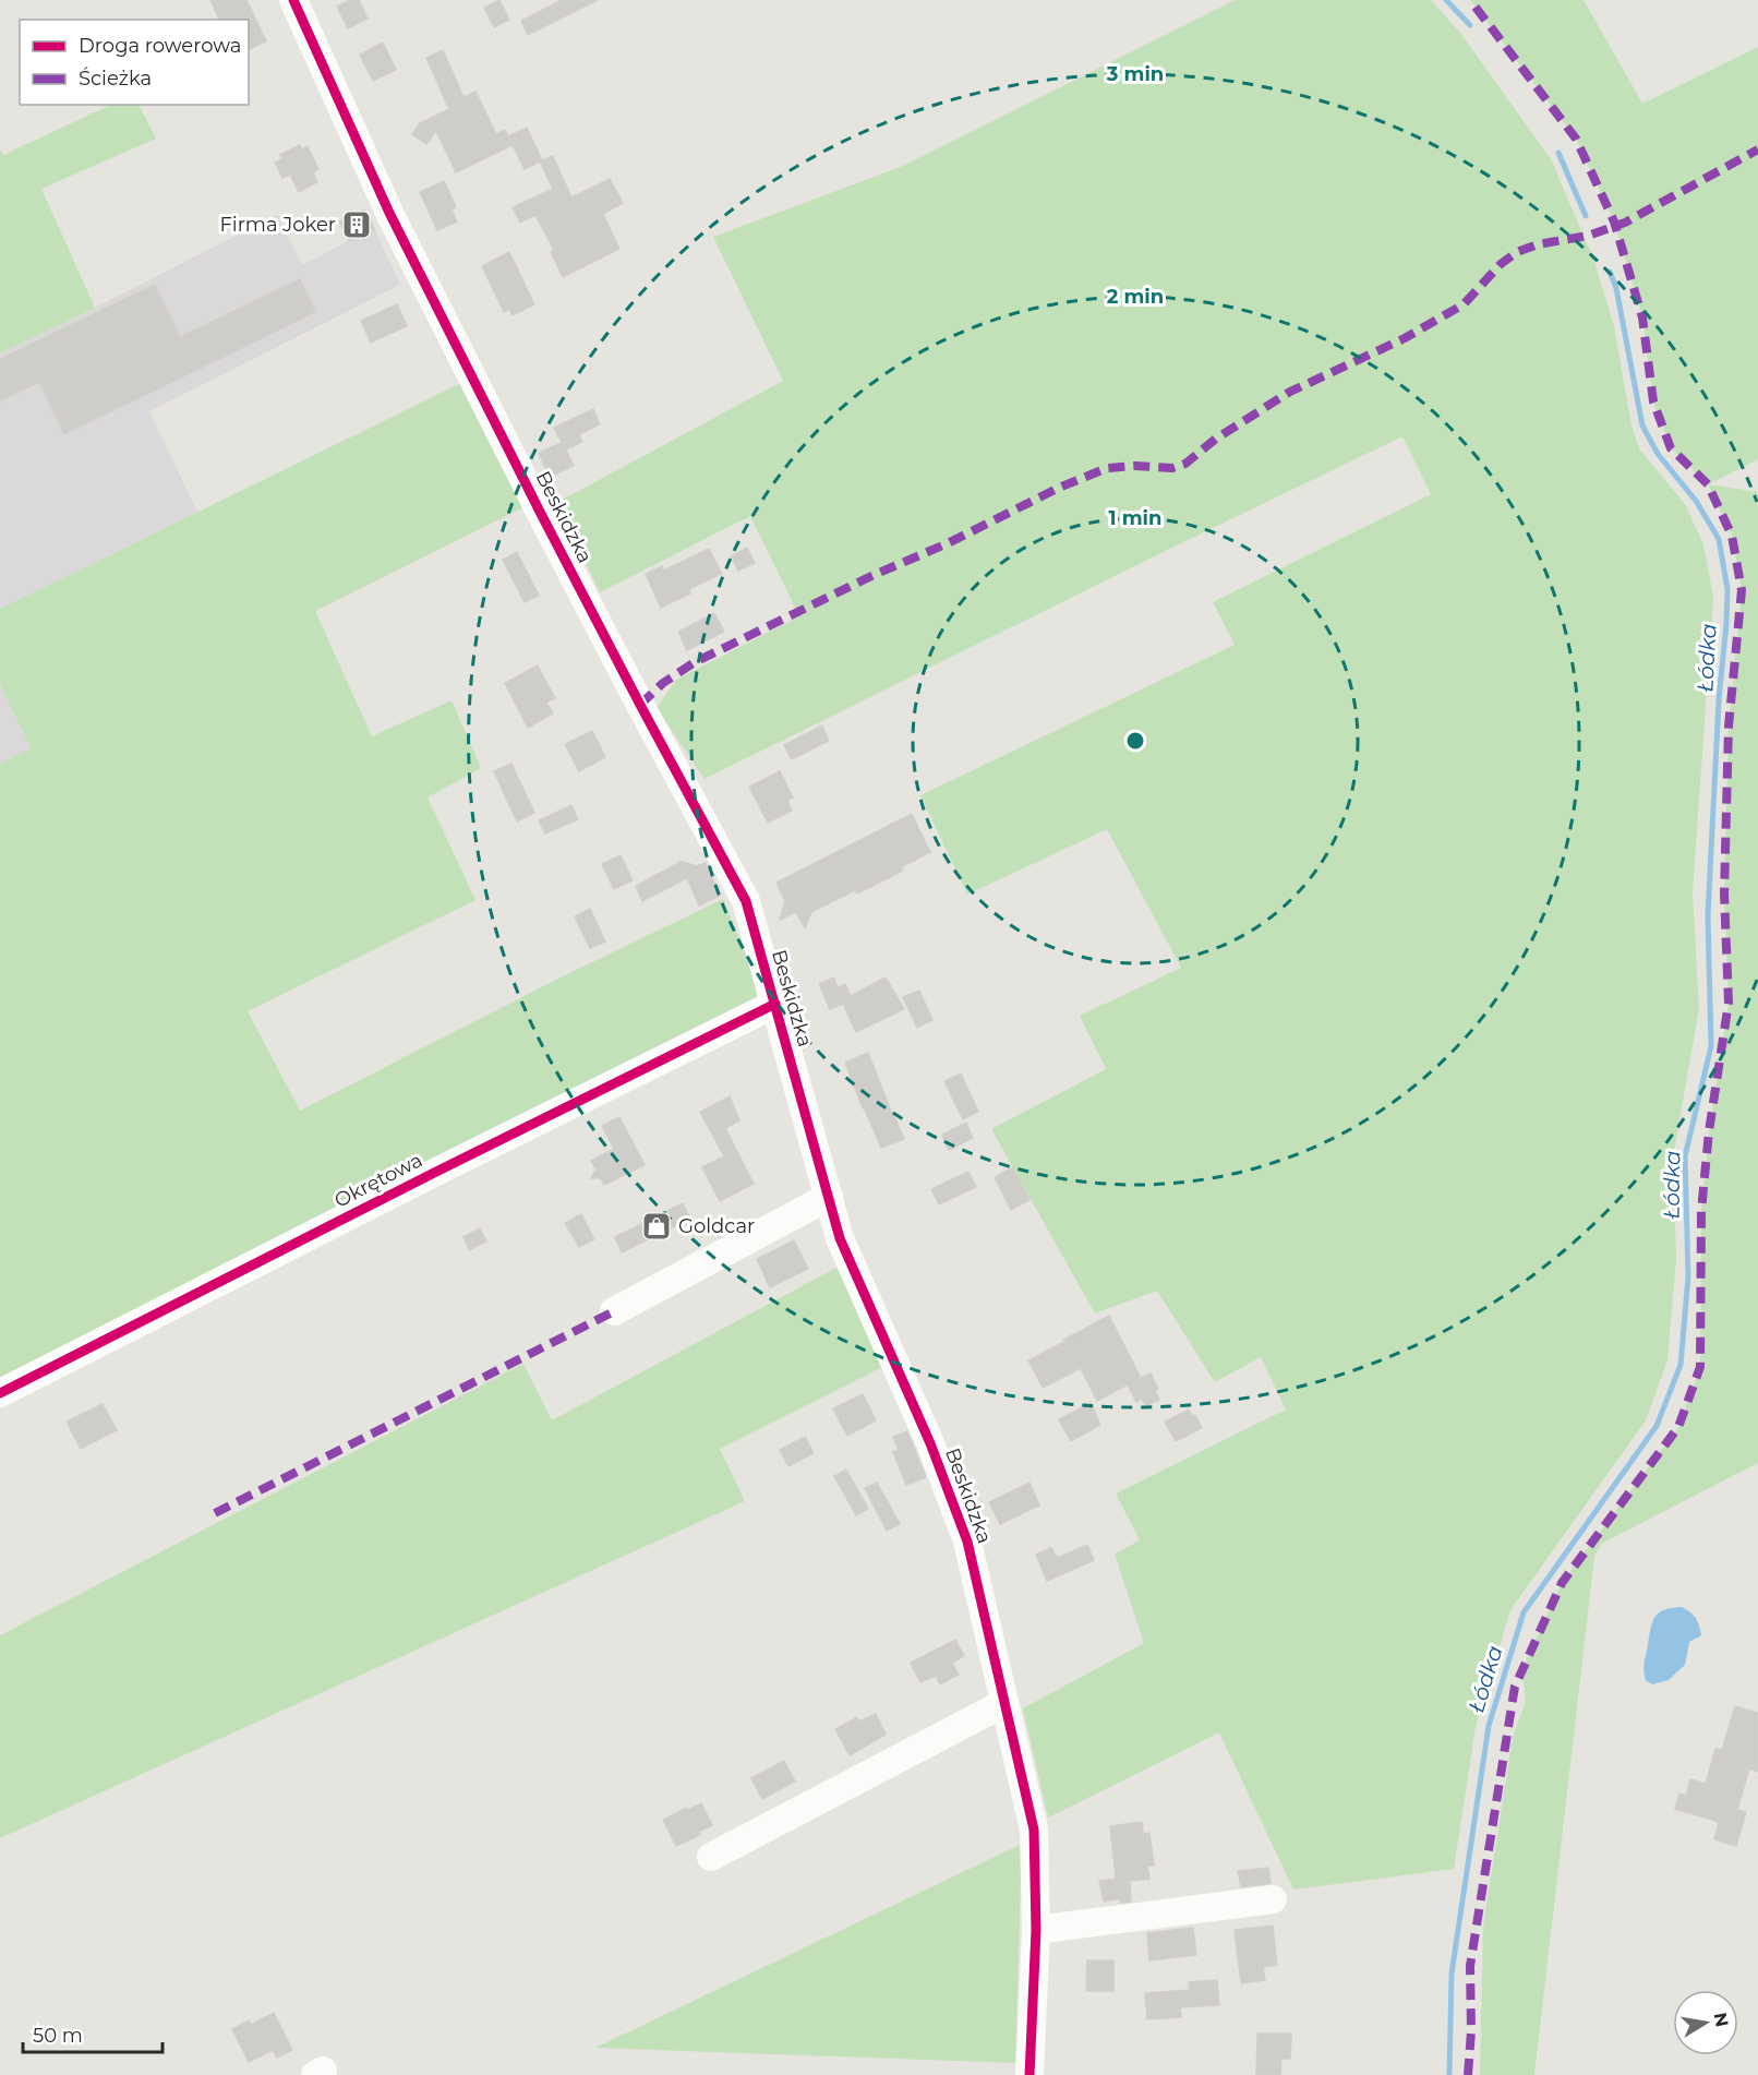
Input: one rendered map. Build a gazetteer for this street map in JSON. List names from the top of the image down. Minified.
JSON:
{"streets":{"street":["Beskidzka","Okrętowa"]},"crossings":[["Beskidzka","Okrętowa"]],"water":["Łódka"],"places":{"building":["Firma Joker"],"shop":["Goldcar"]},"legend":["Droga rowerowa","Ścieżka"],"scale_bar":"50 m","north":"right","rings":["3 min","2 min","1 min"]}
